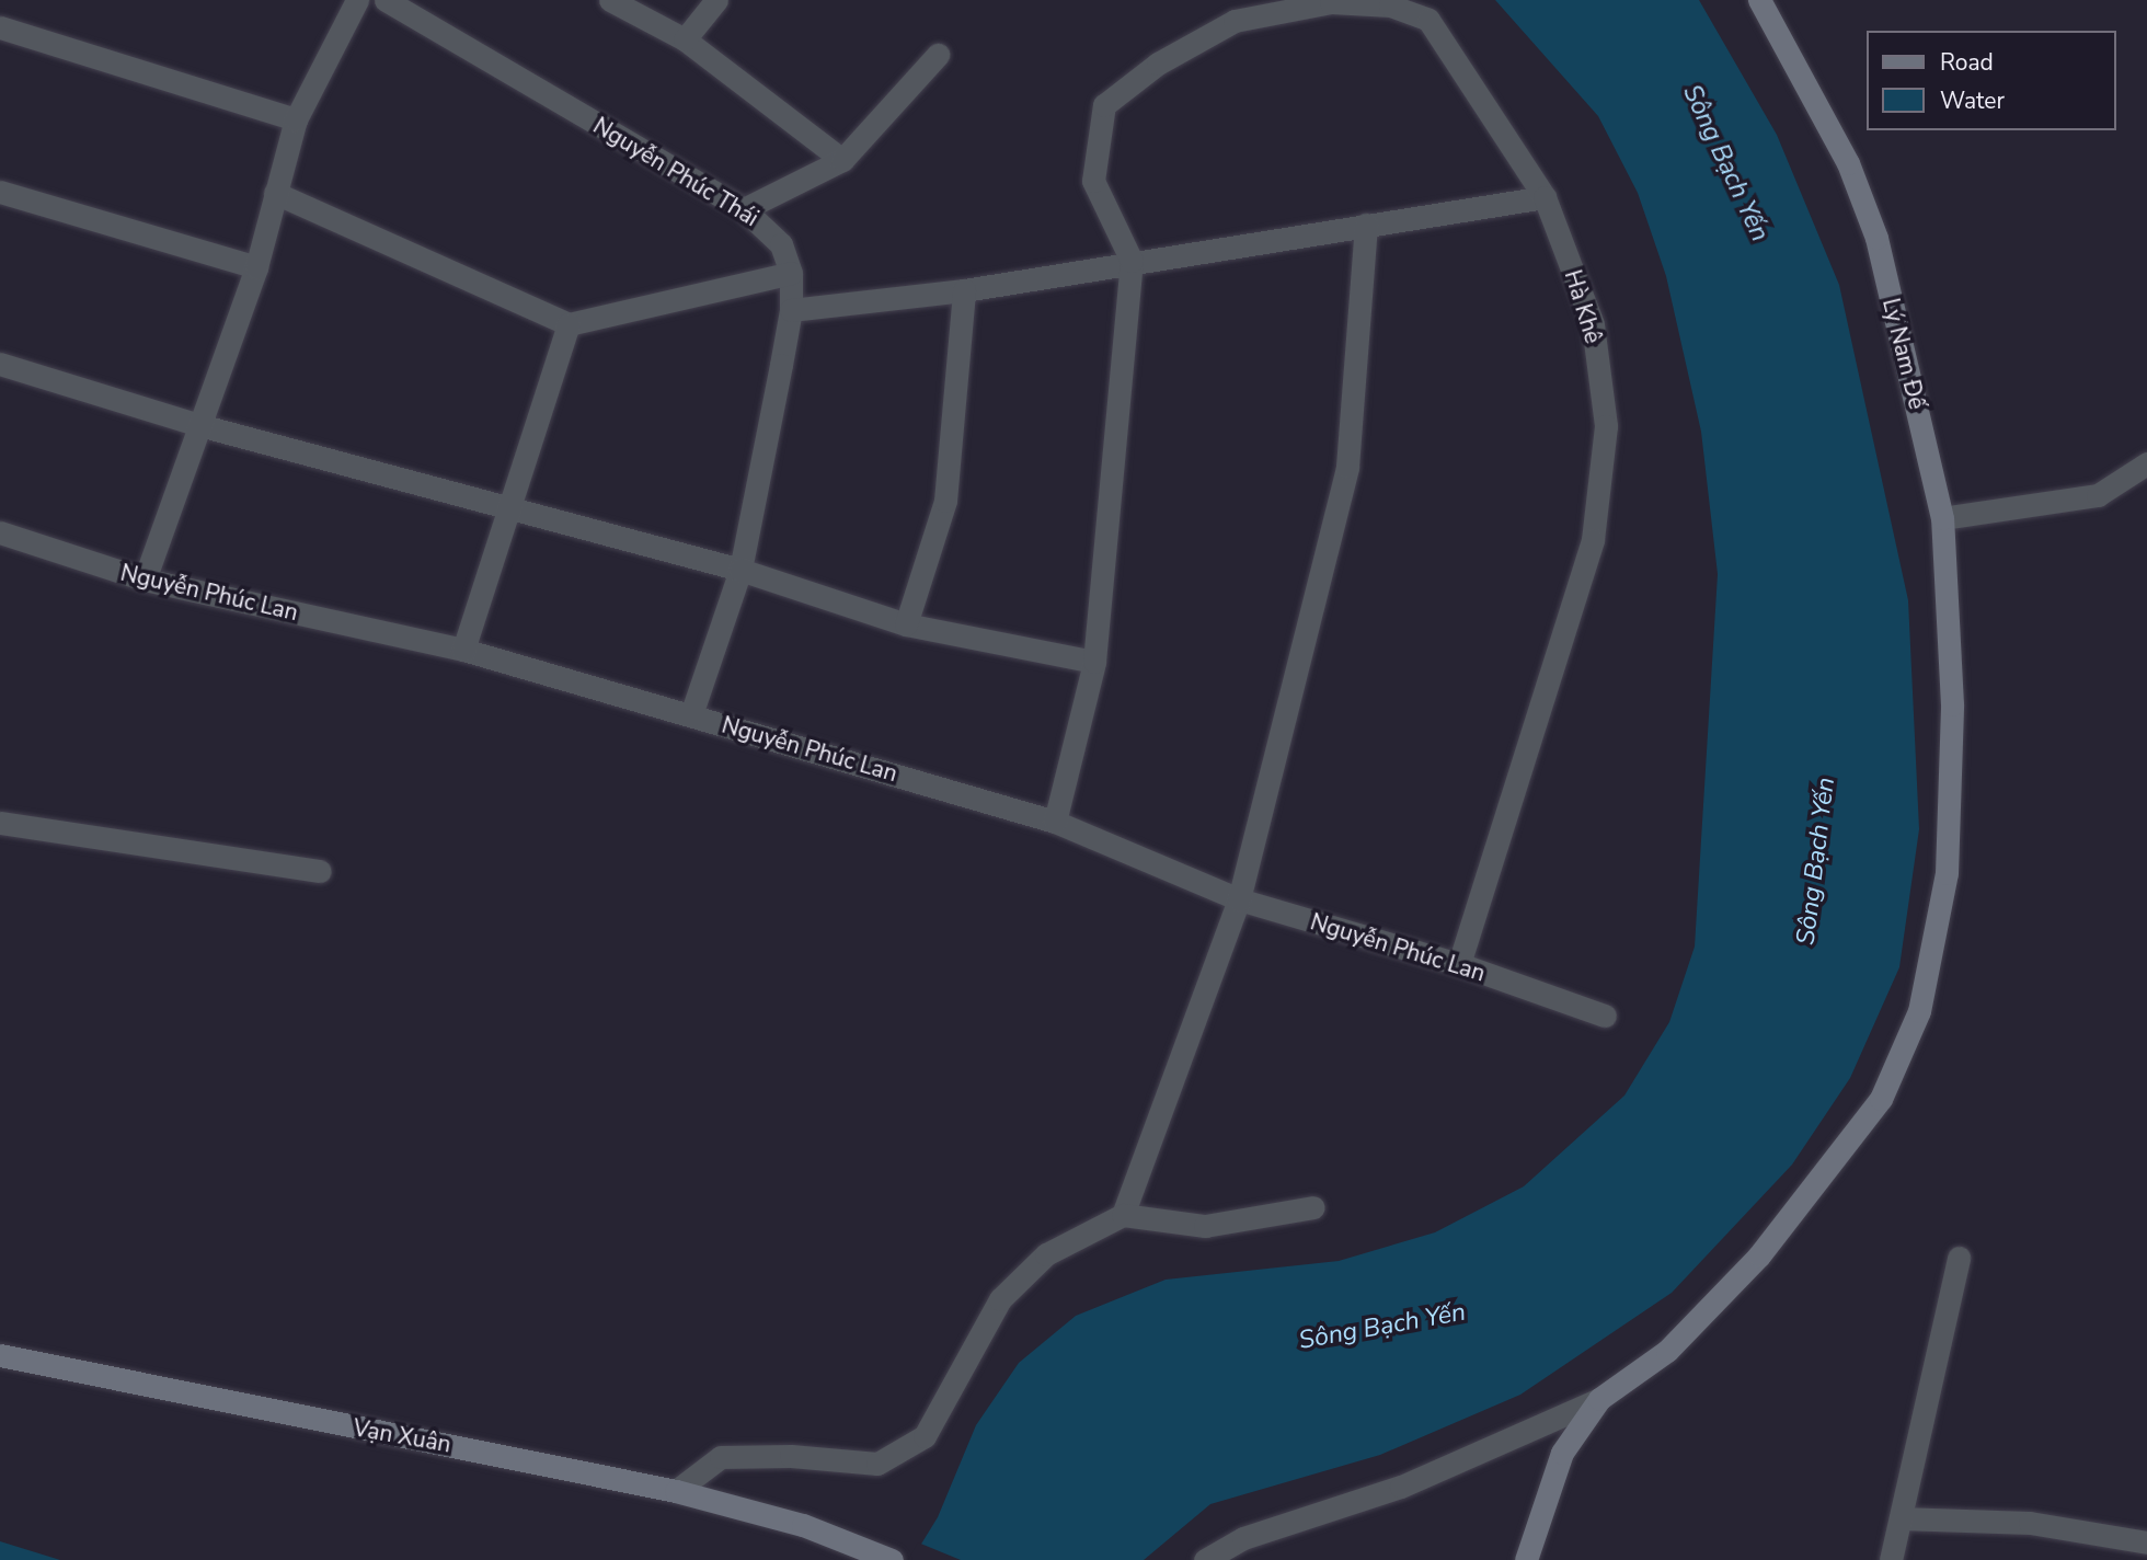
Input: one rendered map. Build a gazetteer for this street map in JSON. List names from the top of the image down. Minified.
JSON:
{"streets":{"street":["Nguyễn Phúc Thái","Hà Khê","Lý Nam Đế","Nguyễn Phúc Lan","Vạn Xuân"]},"crossings":[["Nguyễn Phúc Thái","Nguyễn Phúc Lan"],["Hà Khê","Nguyễn Phúc Lan"]],"water":["Sông Bạch Yến"],"legend":["Road","Water"]}
